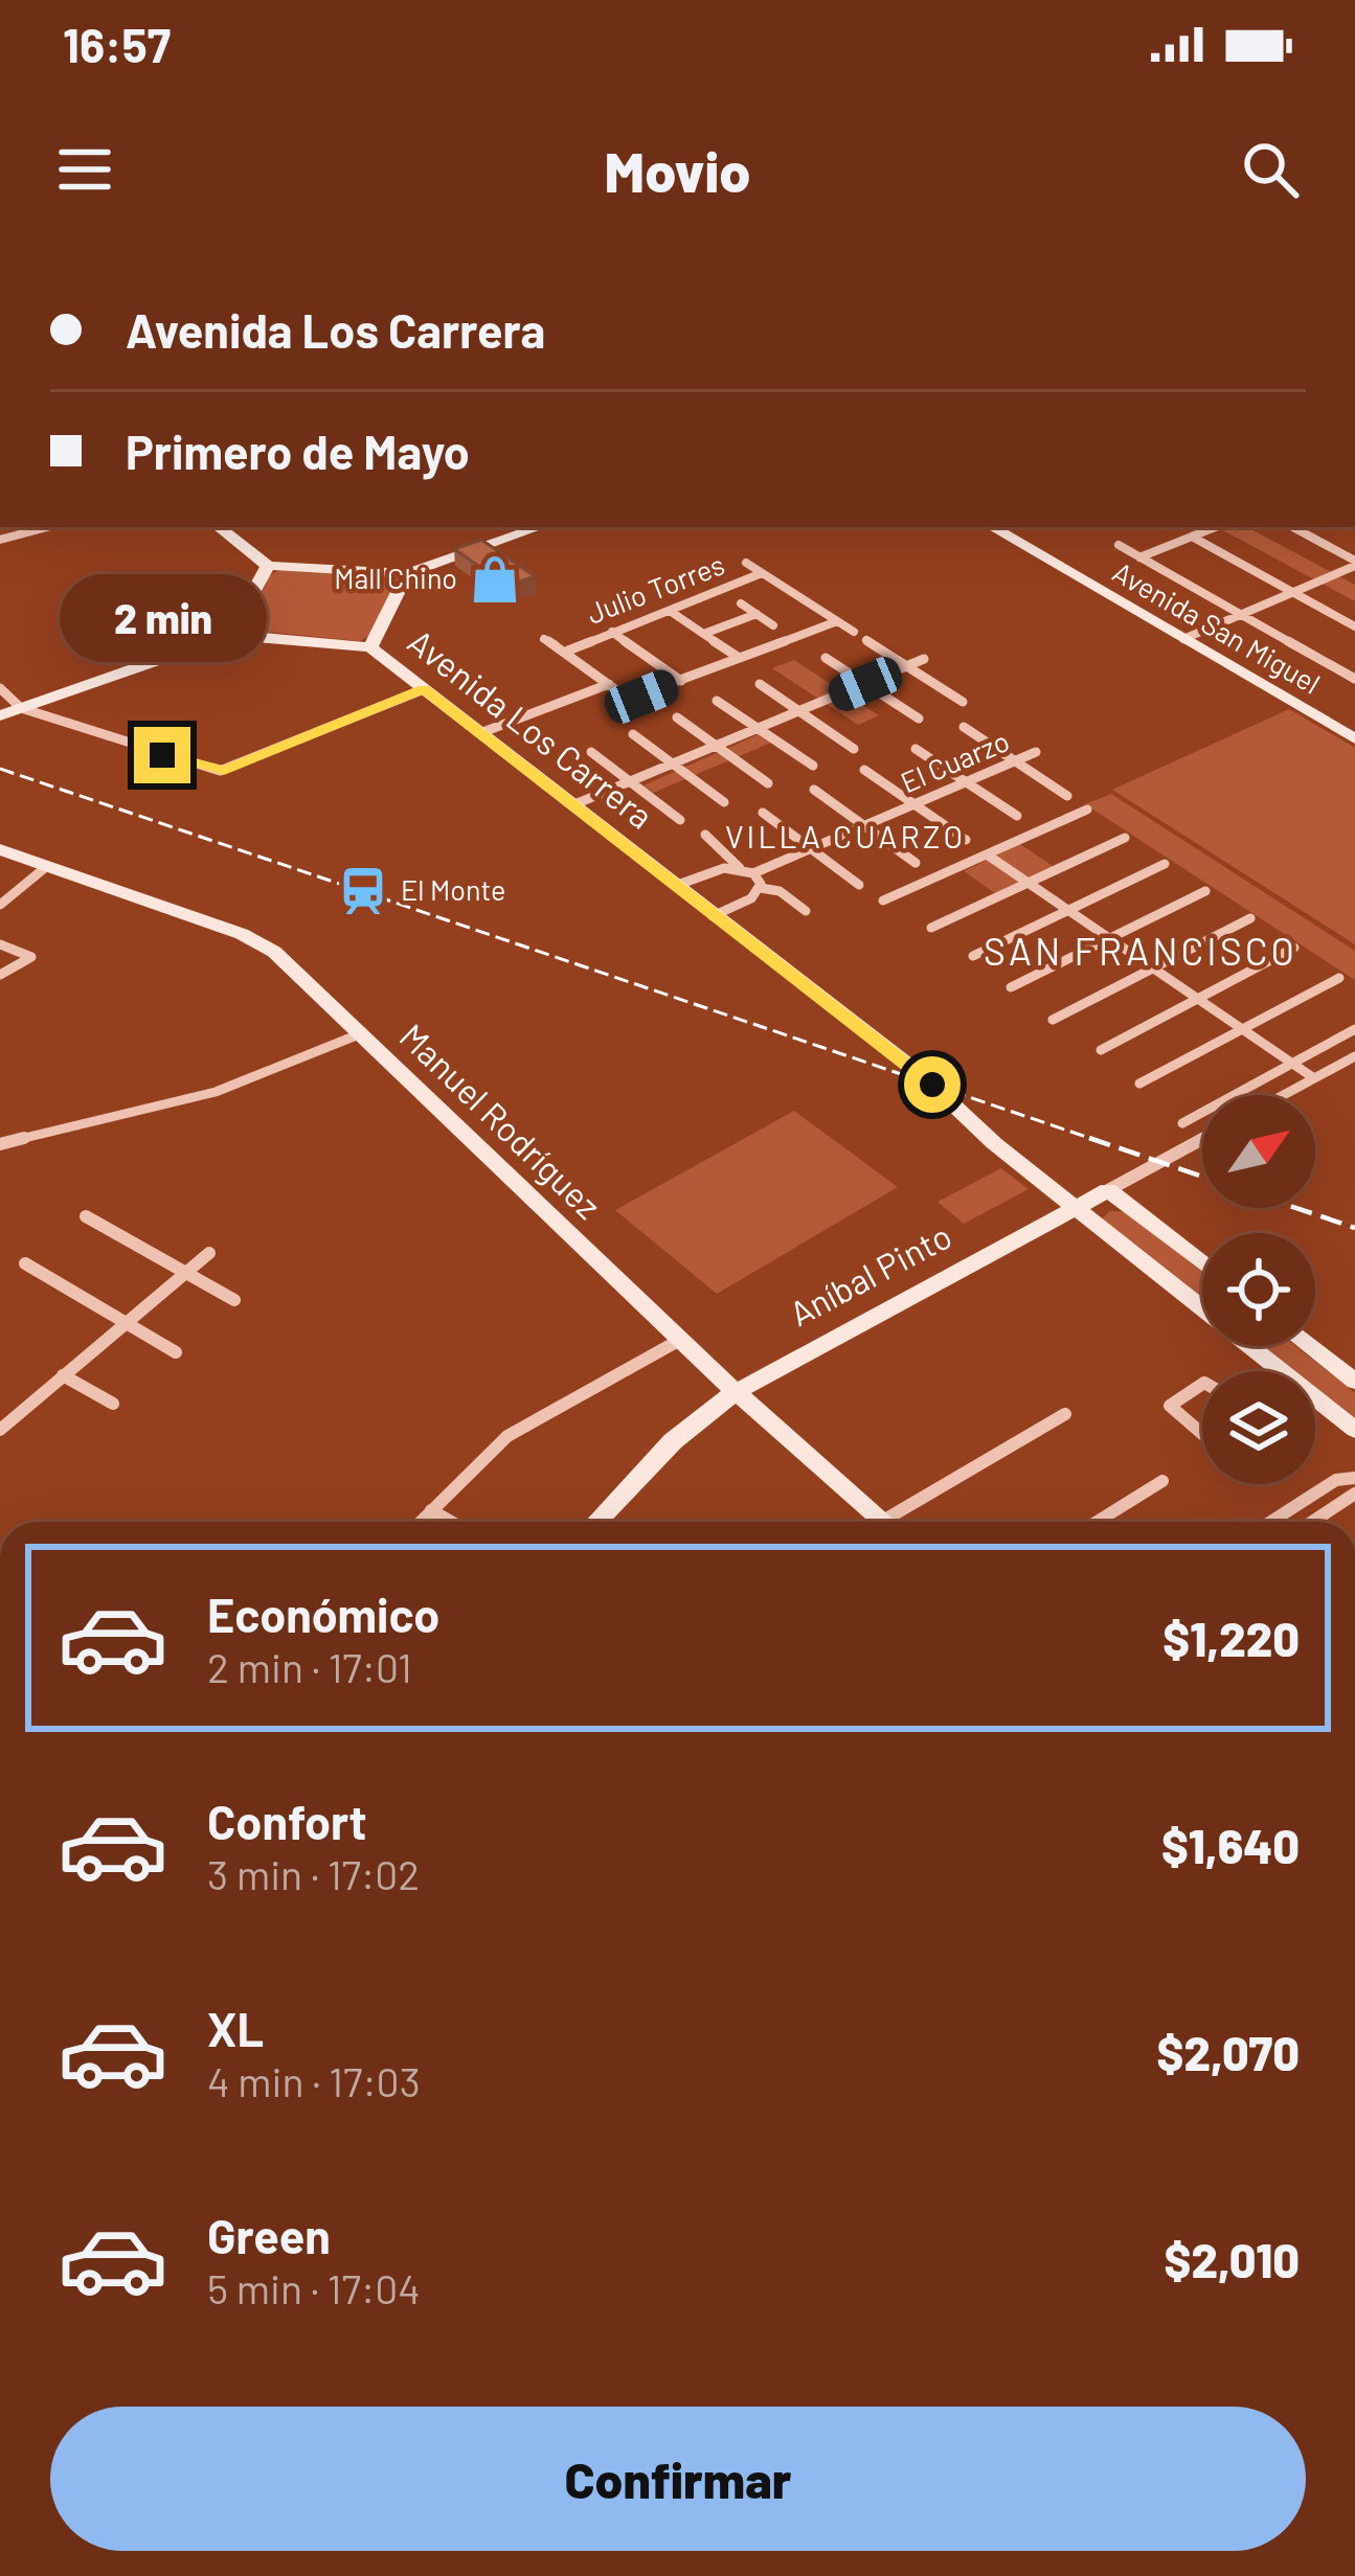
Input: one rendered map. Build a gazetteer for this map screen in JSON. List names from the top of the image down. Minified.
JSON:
{"streets":{"street":["Julio Torres","Avenida San Miguel","Avenida Los Carrera","El Cuarzo","Manuel Rodríguez","Aníbal Pinto"]},"crossings":[["Avenida Los Carrera","Aníbal Pinto"],["Manuel Rodríguez","Aníbal Pinto"]],"districts":["VILLA CUARZO","SAN FRANCISCO"],"places":{"shop":["Mall Chino"],"station":["El Monte"]},"north":"top right","page":{"status":"16:57","header":"Movio","banner":["Avenida Los Carrera","Primero de Mayo"],"bubble":"2 min","list":[{"name":"Económico","note":"2 min · 17:01","value":"$1,220"},{"name":"Confort","note":"3 min · 17:02","value":"$1,640"},{"name":"XL","note":"4 min · 17:03","value":"$2,070"},{"name":"Green","note":"5 min · 17:04","value":"$2,010"}],"buttons":"Confirmar"}}
